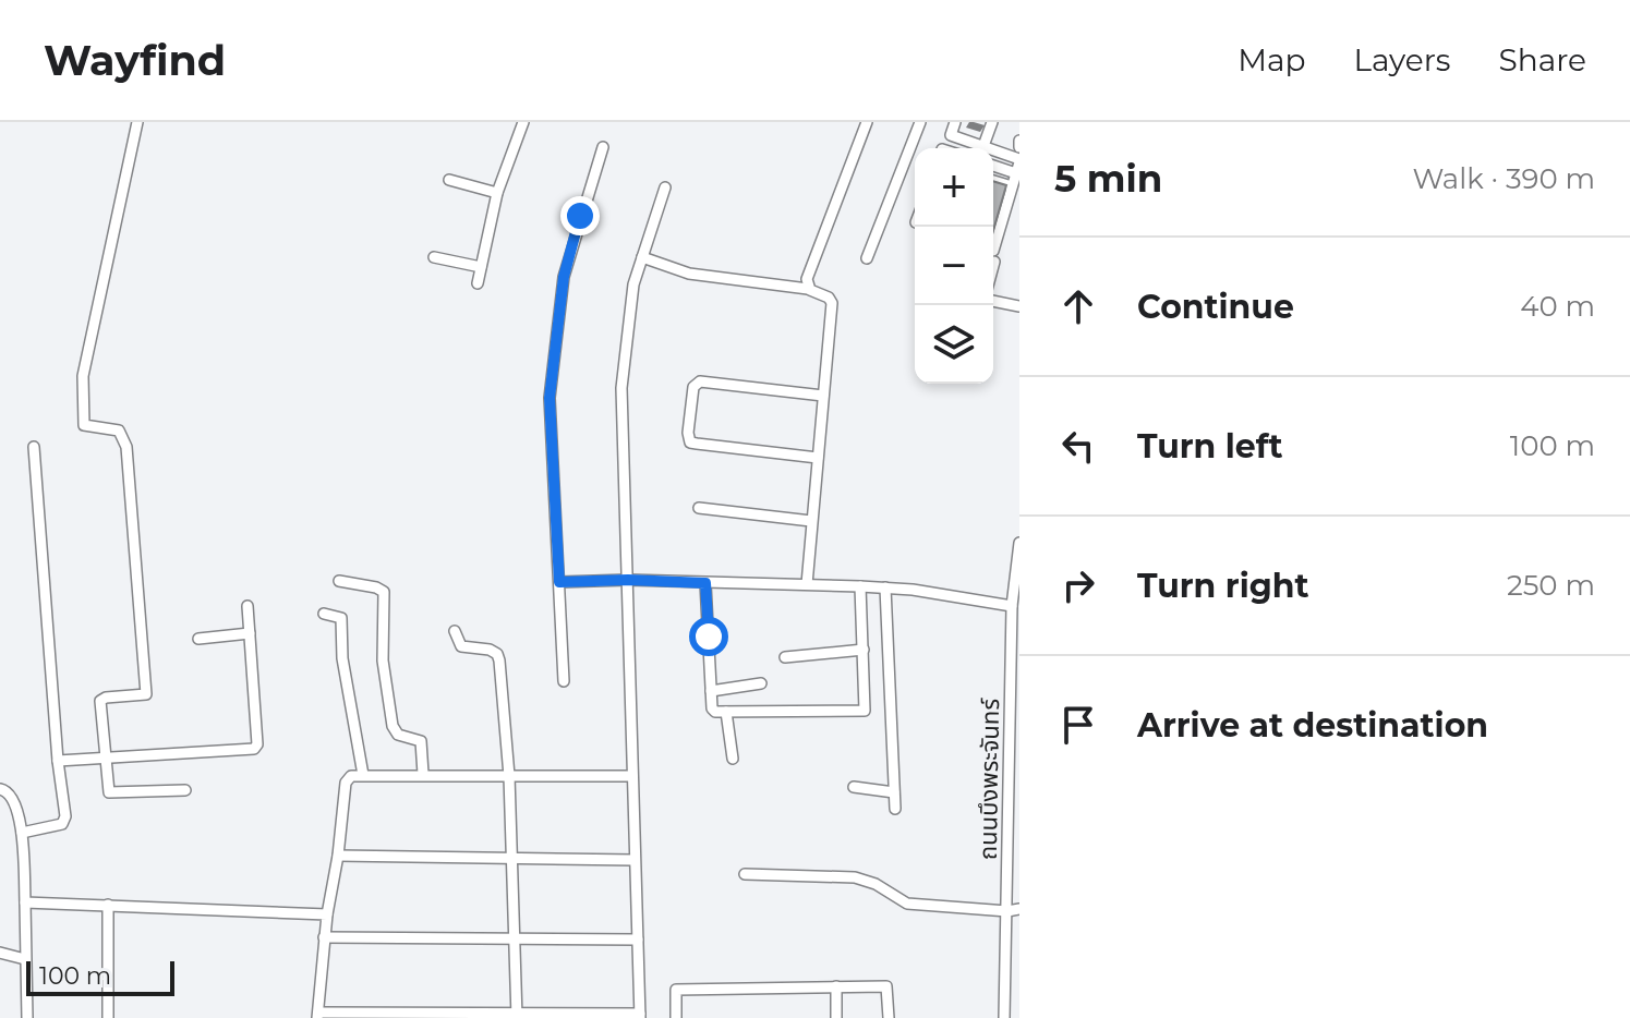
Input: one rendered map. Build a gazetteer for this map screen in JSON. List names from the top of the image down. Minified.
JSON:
{"streets":{"street":["ถนนบึงพระจันทร์"]},"scale_bar":"100 m","page":{"header":"Wayfind","nav":["Map","Layers","Share"],"heading":["5 min","Walk · 390 m"],"map_buttons":["+","−"],"list":[["Continue","40 m"],["Turn left","100 m"],["Turn right","250 m"],"Arrive at destination"],"scale":"100 m"}}
